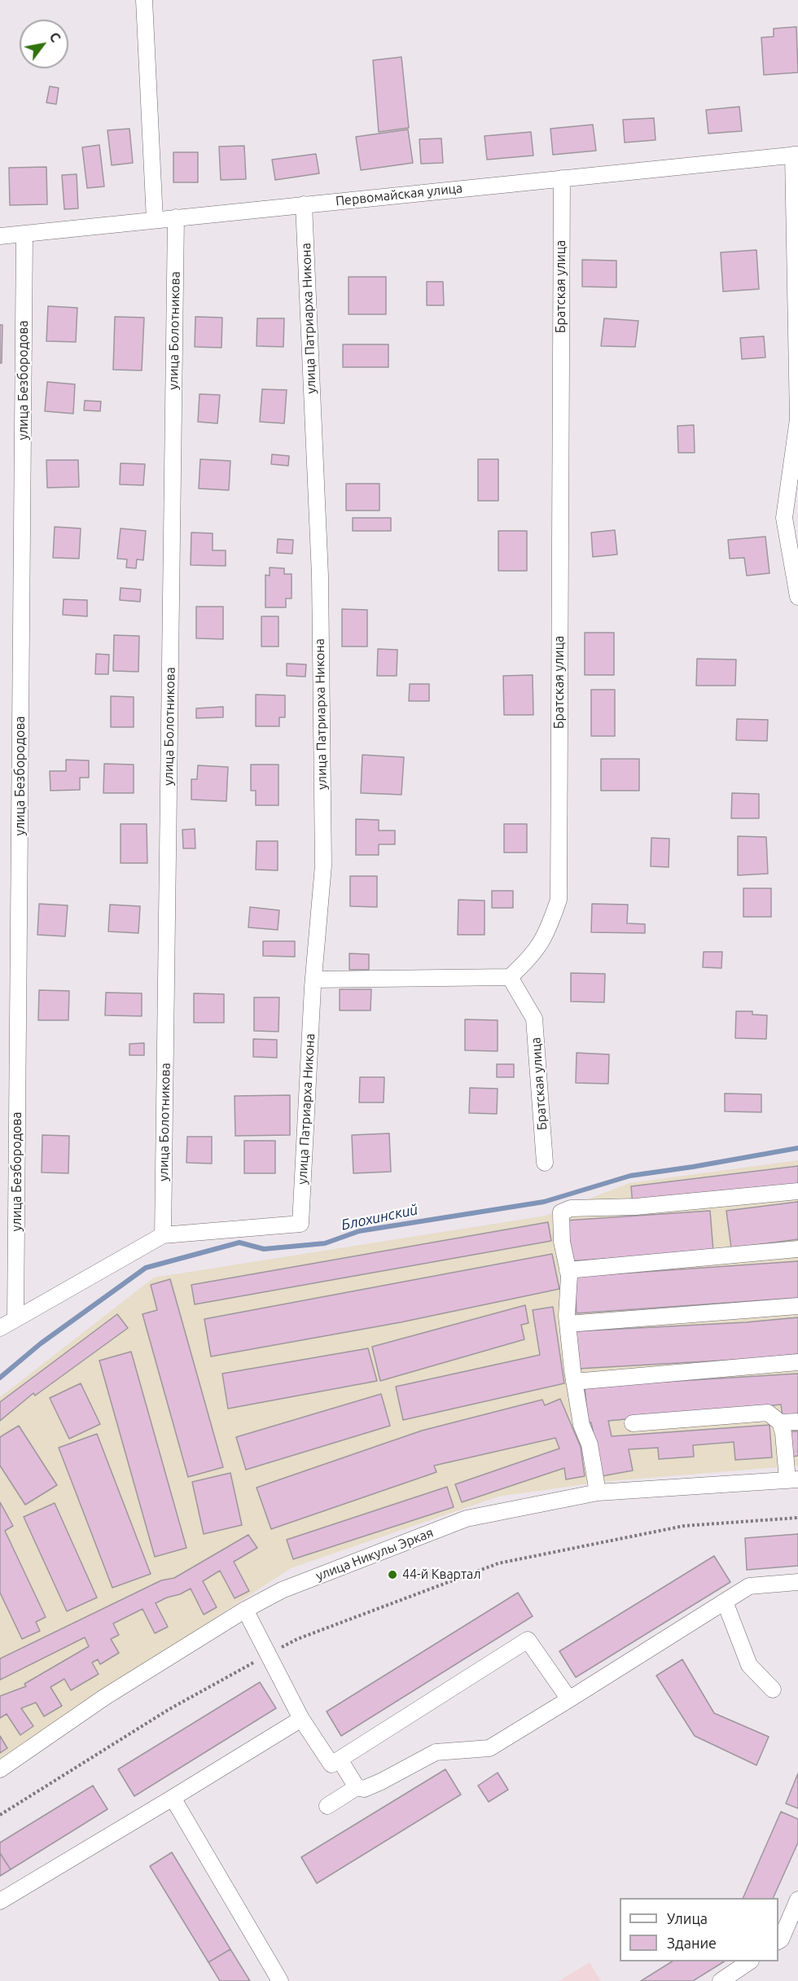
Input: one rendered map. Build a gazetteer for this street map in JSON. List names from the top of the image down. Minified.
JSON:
{"streets":{"street":["Первомайская улица","Братская улица","улица Патриарха Никона","улица Болотникова","улица Безбородова","улица Никулы Эркая"]},"crossings":[["Первомайская улица","Братская улица"],["Первомайская улица","улица Патриарха Никона"],["Первомайская улица","улица Болотникова"],["Первомайская улица","улица Безбородова"],["улица Патриарха Никона","улица Болотникова"]],"water":["Блохинский"],"places":["44-й Квартал"],"legend":["Улица","Здание"],"north":"top right"}
